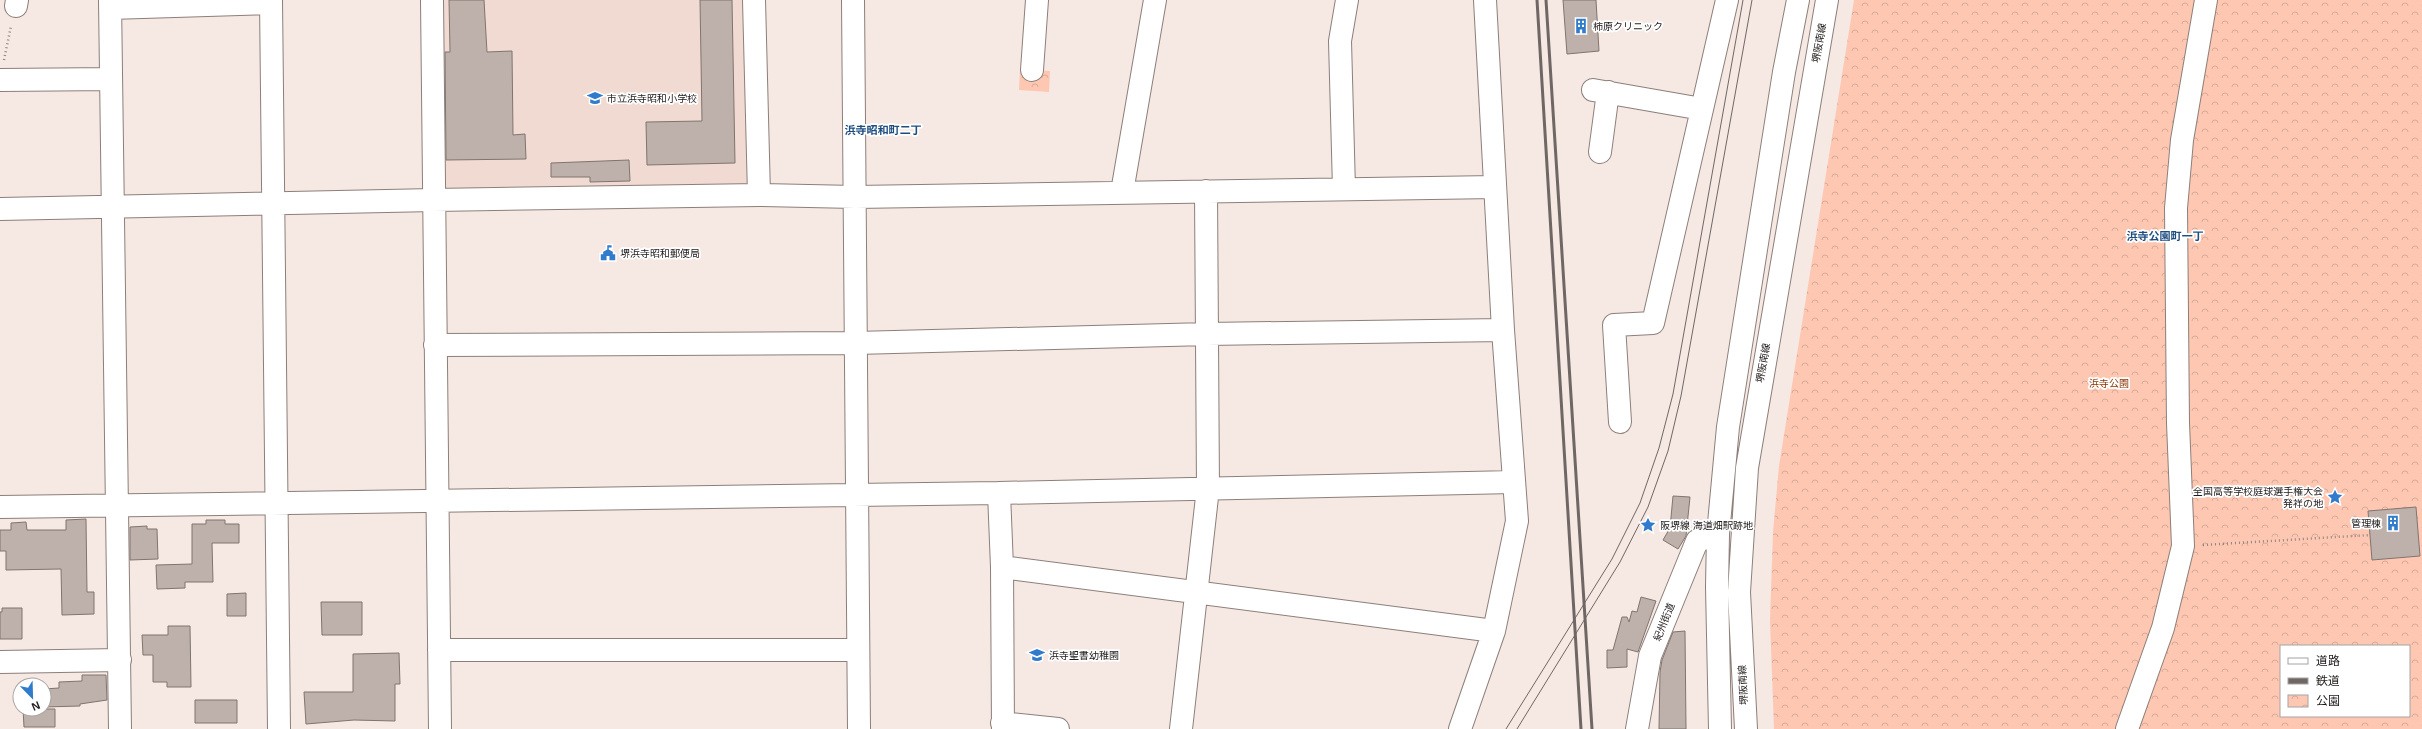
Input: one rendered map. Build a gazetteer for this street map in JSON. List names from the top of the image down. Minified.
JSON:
{"streets":{"street":["堺阪南線","紀州街道"]},"districts":["浜寺昭和町二丁","浜寺公園町一丁"],"parks":["浜寺公園"],"places":{"building":["柿原クリニック","管理棟"],"school or university":["市立浜寺昭和小学校","浜寺聖書幼稚園"],"public building":["堺浜寺昭和郵便局"],"place":["全国高等学校庭球選手権大会 発祥の地","阪堺線 海道畑駅跡地"]},"legend":["道路","鉄道","公園"],"north":"bottom right"}
